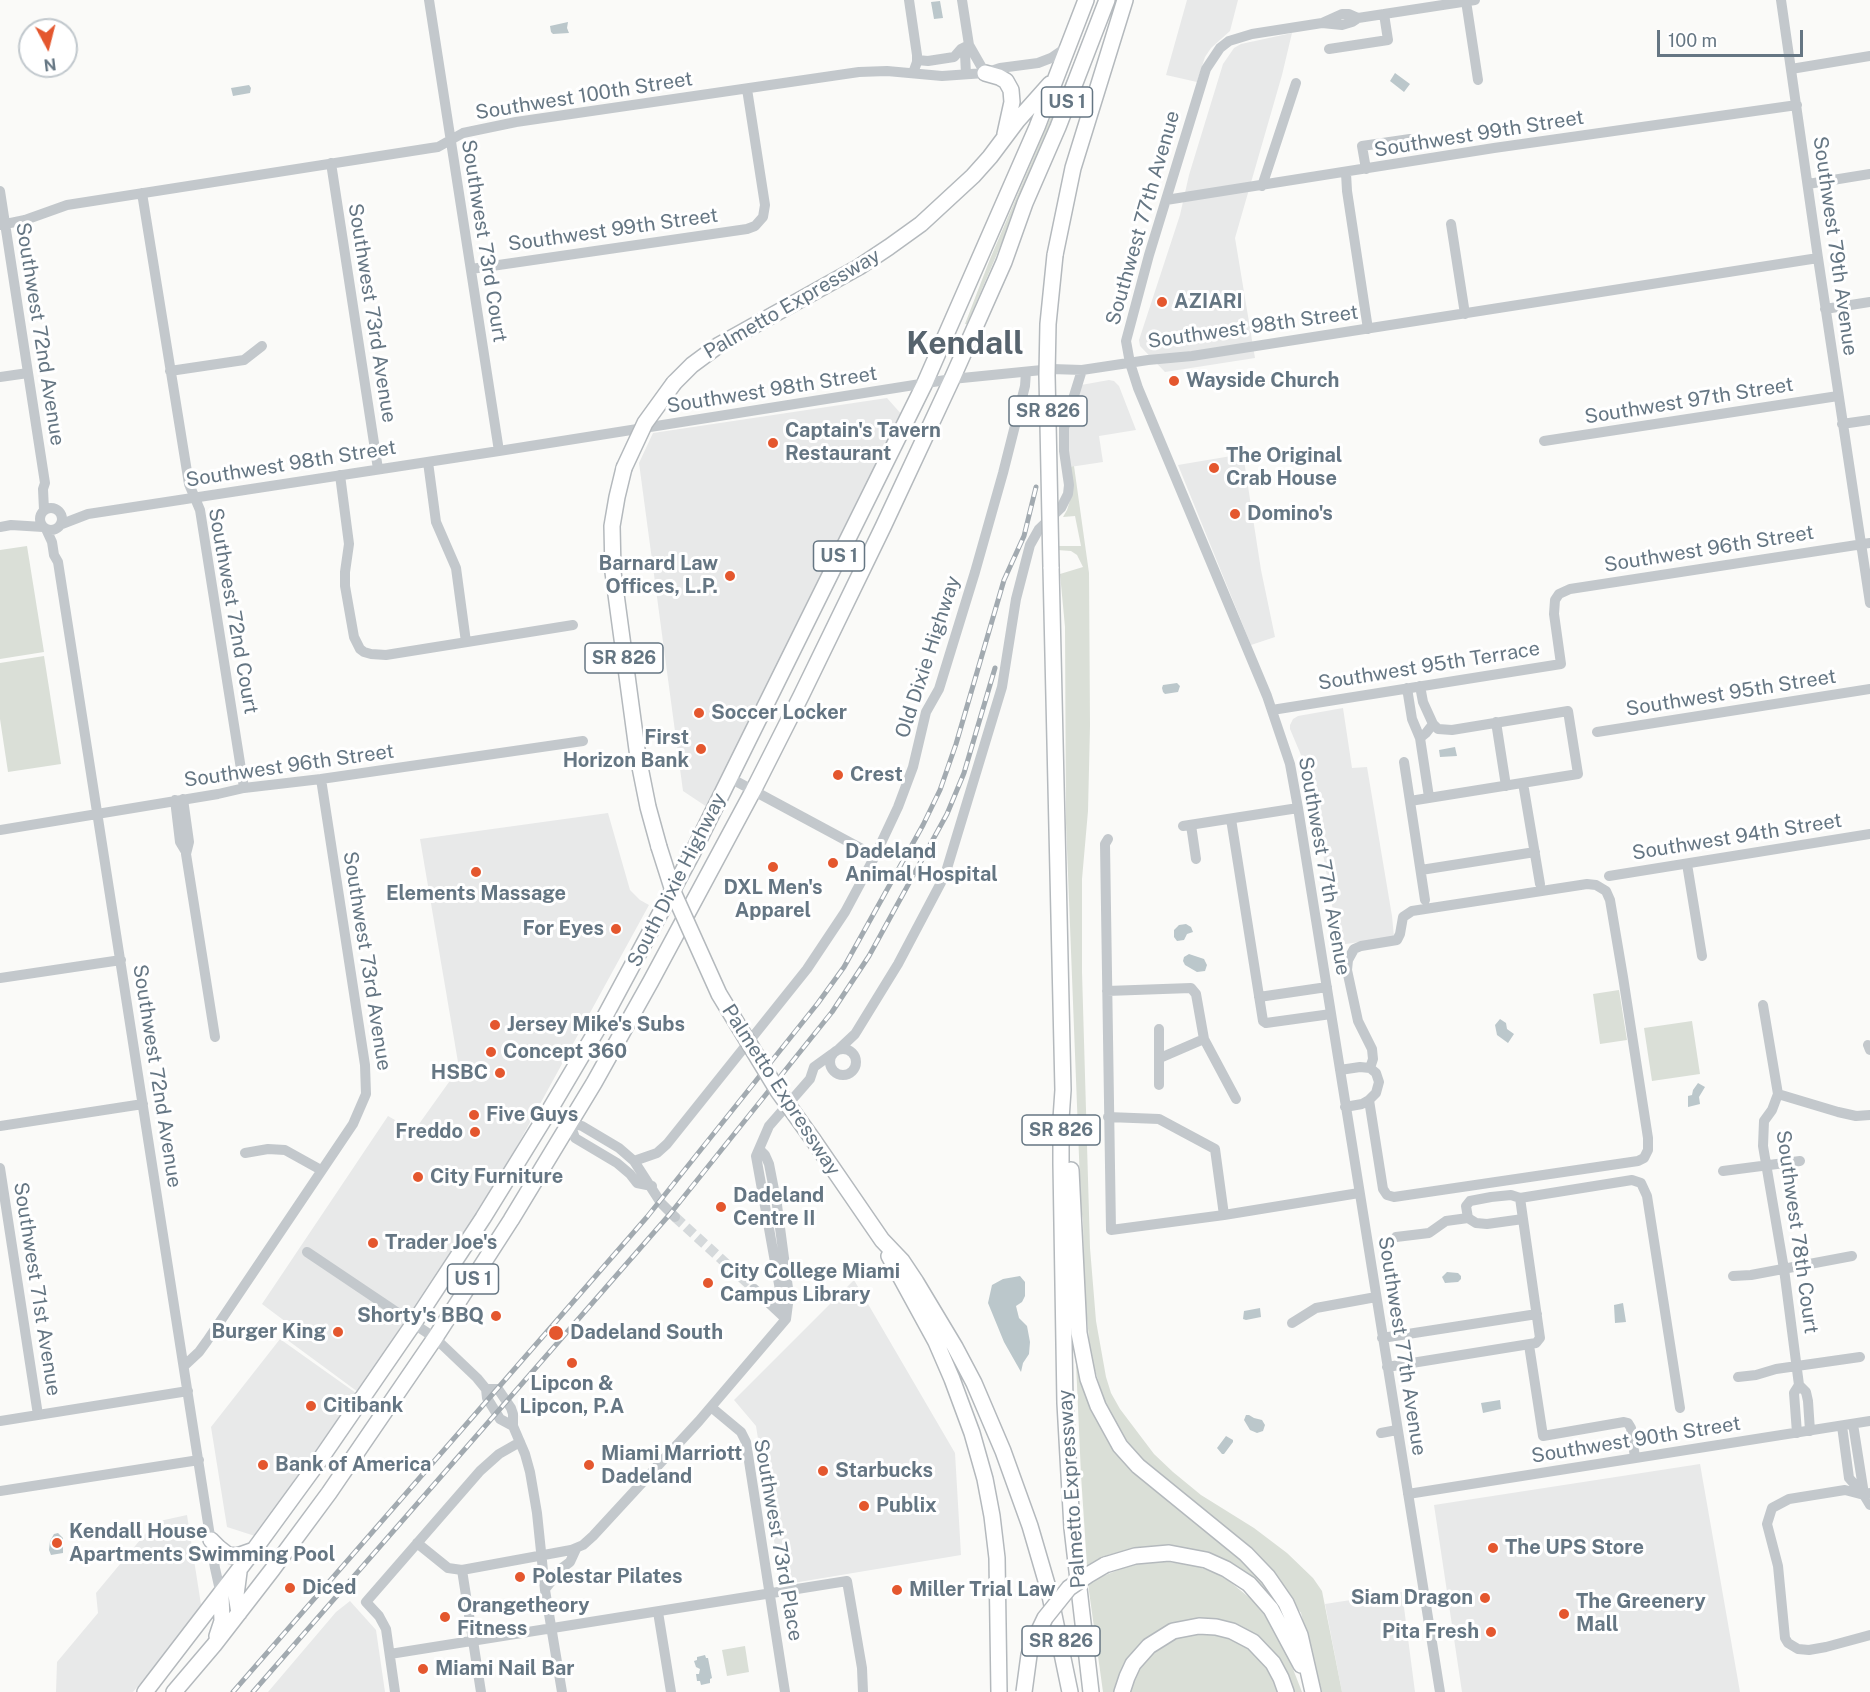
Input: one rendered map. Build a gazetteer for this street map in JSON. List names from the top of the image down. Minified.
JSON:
{"streets":{"highway":["US 1","Palmetto Expressway","SR 826","South Dixie Highway"],"street":["Southwest 100th Street","Southwest 99th Street","Southwest 77th Avenue","Southwest 73rd Court","Southwest 79th Avenue","Southwest 73rd Avenue","Southwest 98th Street","Southwest 72nd Avenue","Southwest 97th Street","Southwest 96th Street","Southwest 72nd Court","Old Dixie Highway","Southwest 95th Terrace","Southwest 95th Street","Southwest 94th Street","Southwest 78th Court","Southwest 71st Avenue","Southwest 90th Street","Southwest 73rd Place"]},"crossings":[["Southwest 100th Street","Southwest 99th Street"],["Southwest 100th Street","Southwest 73rd Court"],["Southwest 100th Street","Southwest 73rd Avenue"],["Southwest 100th Street","Southwest 72nd Avenue"],["Southwest 100th Street","Southwest 72nd Court"],["Southwest 100th Street","South Dixie Highway"],["US 1","South Dixie Highway"],["Southwest 99th Street","Southwest 77th Avenue"],["Southwest 99th Street","Southwest 73rd Court"],["Southwest 99th Street","Southwest 79th Avenue"],["Southwest 77th Avenue","Southwest 98th Street"],["Southwest 77th Avenue","Southwest 95th Terrace"],["Southwest 77th Avenue","Southwest 90th Street"],["Southwest 73rd Court","Southwest 98th Street"],["Southwest 79th Avenue","Southwest 98th Street"],["Southwest 79th Avenue","Southwest 97th Street"],["Southwest 79th Avenue","Southwest 96th Street"],["Palmetto Expressway","South Dixie Highway"],["Southwest 73rd Avenue","Southwest 98th Street"],["Southwest 73rd Avenue","Southwest 72nd Avenue"],["Southwest 73rd Avenue","Southwest 96th Street"],["Southwest 98th Street","Southwest 72nd Avenue"],["Southwest 98th Street","Southwest 72nd Court"],["Southwest 98th Street","Old Dixie Highway"],["Southwest 98th Street","South Dixie Highway"],["Southwest 72nd Avenue","Southwest 96th Street"],["Southwest 72nd Avenue","South Dixie Highway"],["Southwest 96th Street","Southwest 72nd Court"],["Southwest 96th Street","Southwest 95th Terrace"],["Southwest 78th Court","Southwest 90th Street"]],"districts":["Kendall"],"places":["AZIARI","Wayside Church","Captain's Tavern Restaurant","The Original Crab House","Domino's","Barnard Law Offices, L.P.","Soccer Locker","First Horizon Bank","Crest","Dadeland Animal Hospital","DXL Men's Apparel","Elements Massage","For Eyes","Jersey Mike's Subs","Concept 360","HSBC","Five Guys","Freddo","City Furniture","Dadeland Centre II","Trader Joe's","City College Miami Campus Library","Shorty's BBQ","Burger King","Dadeland South","Lipcon & Lipcon, P.A","Citibank","Bank of America","Miami Marriott Dadeland","Starbucks","Publix","Kendall House Apartments Swimming Pool","The UPS Store","Polestar Pilates","Diced","Miller Trial Law","Siam Dragon","The Greenery Mall","Orangetheory Fitness","Pita Fresh","Miami Nail Bar"],"scale_bar":"100 m","north":"bottom"}
